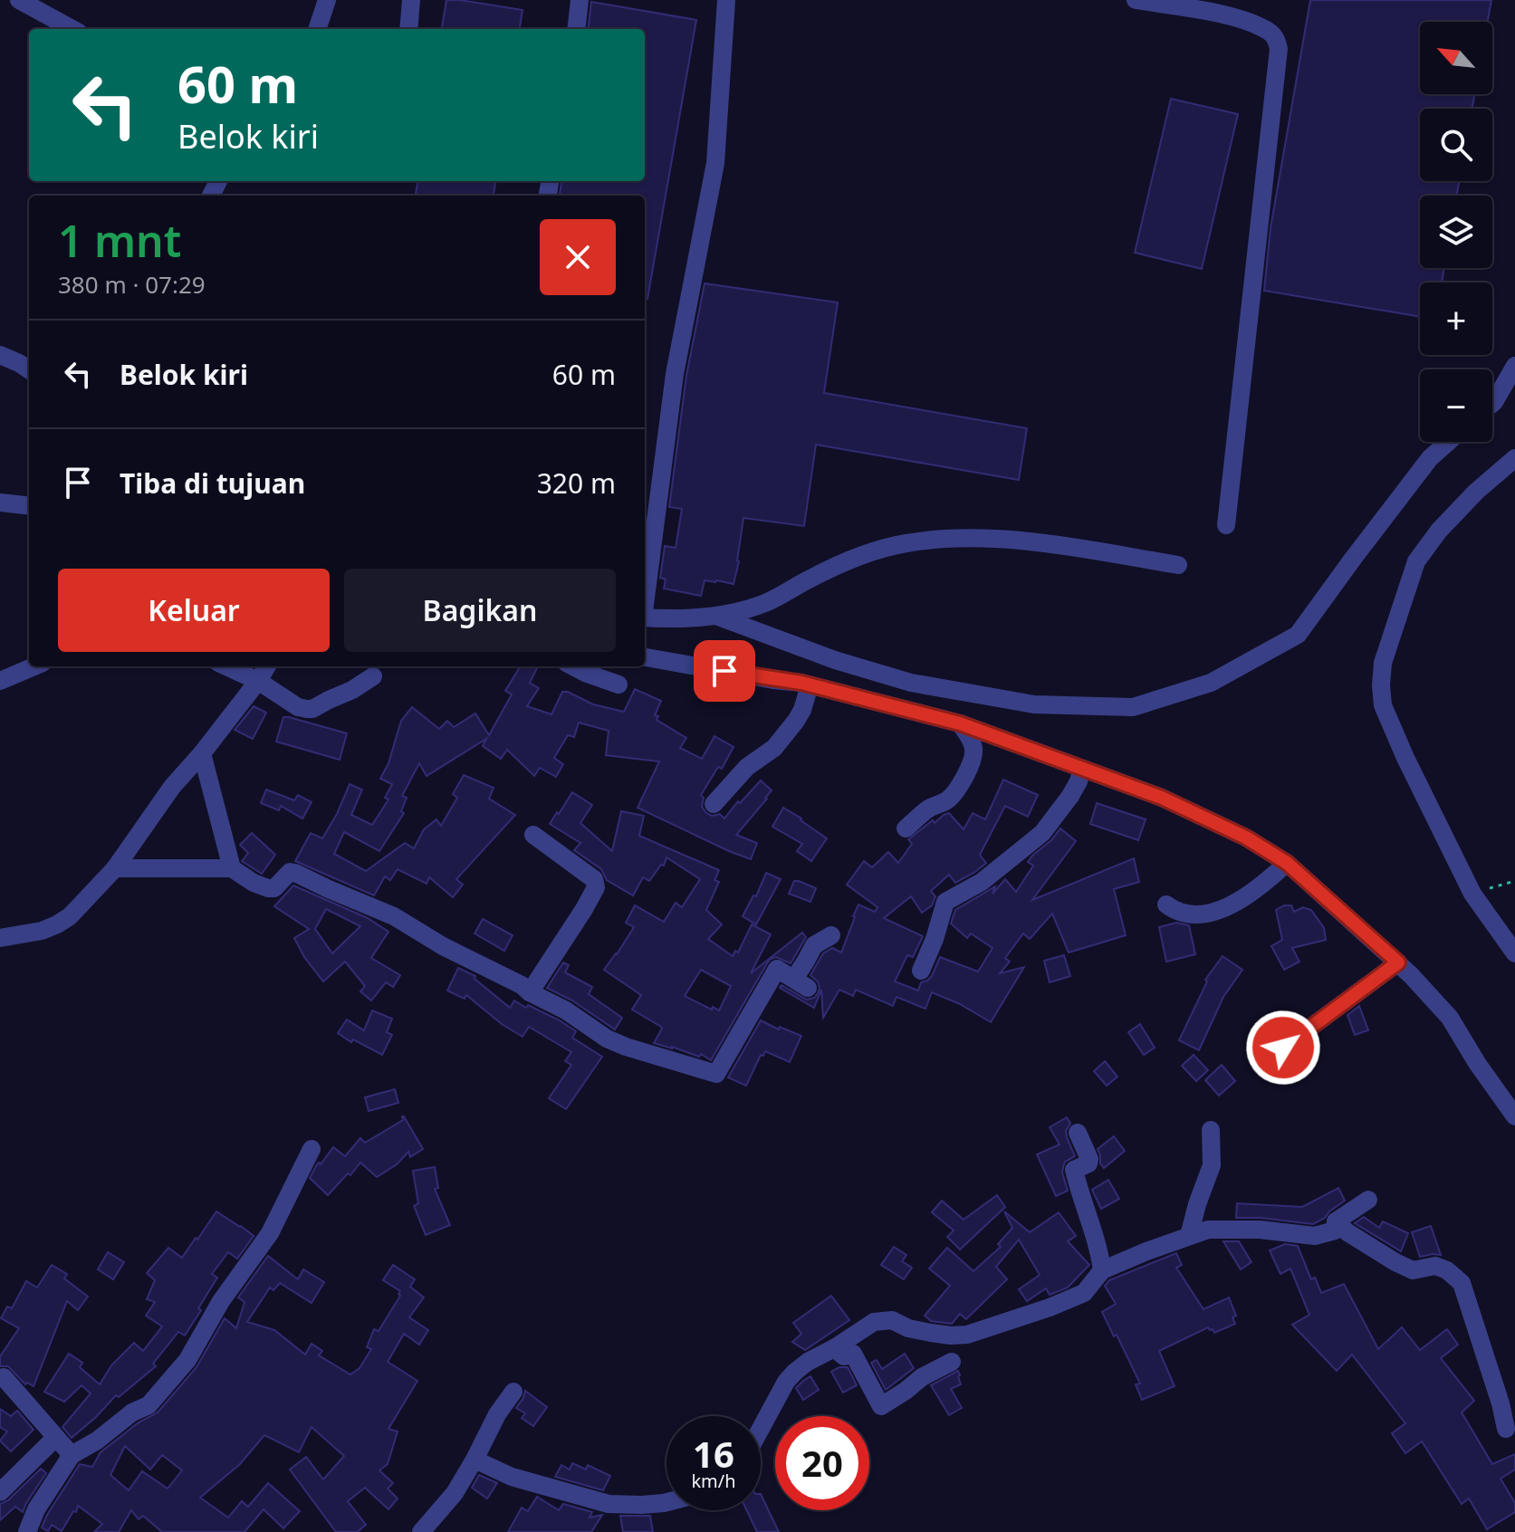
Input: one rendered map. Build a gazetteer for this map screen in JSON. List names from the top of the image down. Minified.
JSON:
{"north":"top left","page":{"map_buttons":["+","−"],"turn":["60 m","Belok kiri"],"heading":["1 mnt","380 m · 07:29"],"list":[{"name":"Belok kiri","value":"60 m"},{"name":"Tiba di tujuan","value":"320 m"}],"buttons":["Keluar","Bagikan"],"speed":"16 km/h","limit":"20"}}
